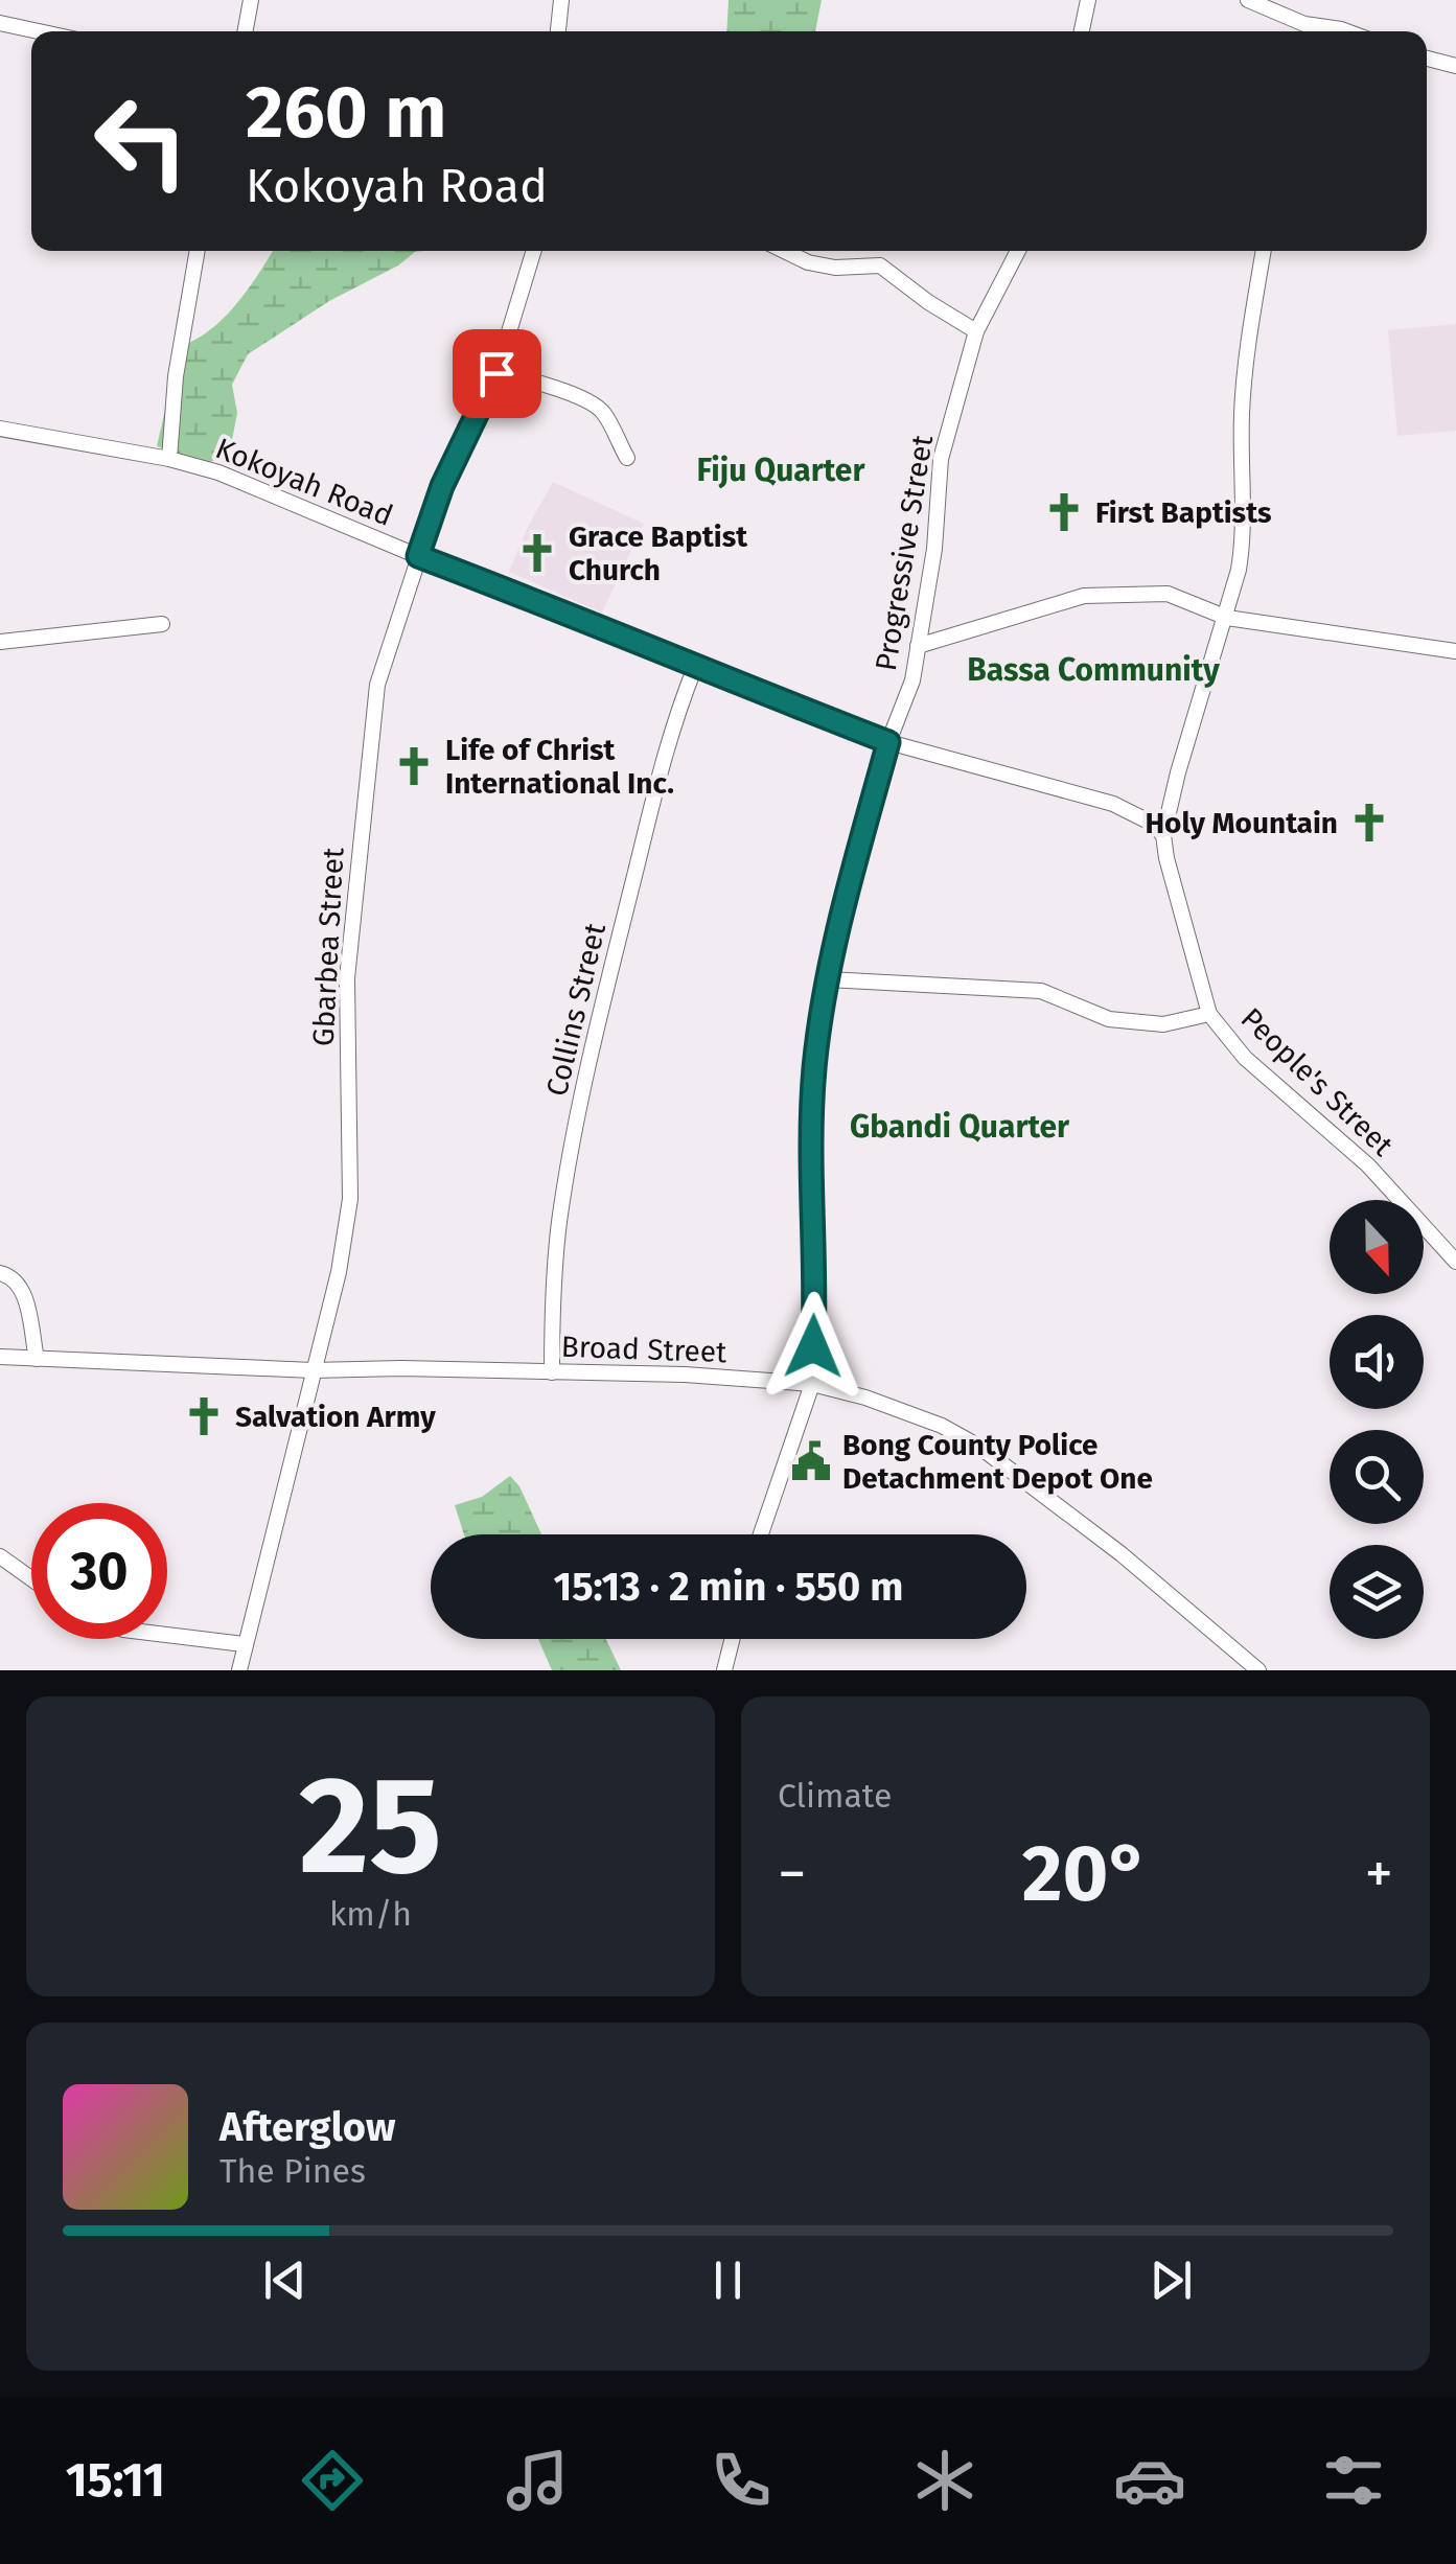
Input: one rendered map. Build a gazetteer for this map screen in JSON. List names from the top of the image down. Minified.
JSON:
{"streets":{"street":["Kokoyah Road","Progressive Street","Gbarbea Street","Collins Street","People's Street","Broad Street"]},"crossings":[["Kokoyah Road","Progressive Street"],["Kokoyah Road","Gbarbea Street"],["Kokoyah Road","Collins Street"],["Kokoyah Road","People's Street"],["Progressive Street","Broad Street"],["Gbarbea Street","Broad Street"],["Collins Street","Broad Street"]],"districts":["Fiju Quarter","Bassa Community","Gbandi Quarter"],"places":{"church":["First Baptists","Grace Baptist Church","Life of Christ International Inc.","Holy Mountain","Salvation Army"],"public building":["Bong County Police Detachment Depot One"]},"north":"bottom","page":{"turn":["260 m","Kokoyah Road"],"limit":"30","trip":"15:13 · 2 min · 550 m","tile":[["25","km/h"],"Climate"],"heat":["−","20°","+"],"song":["Afterglow","The Pines"],"tabs":"15:11"}}
